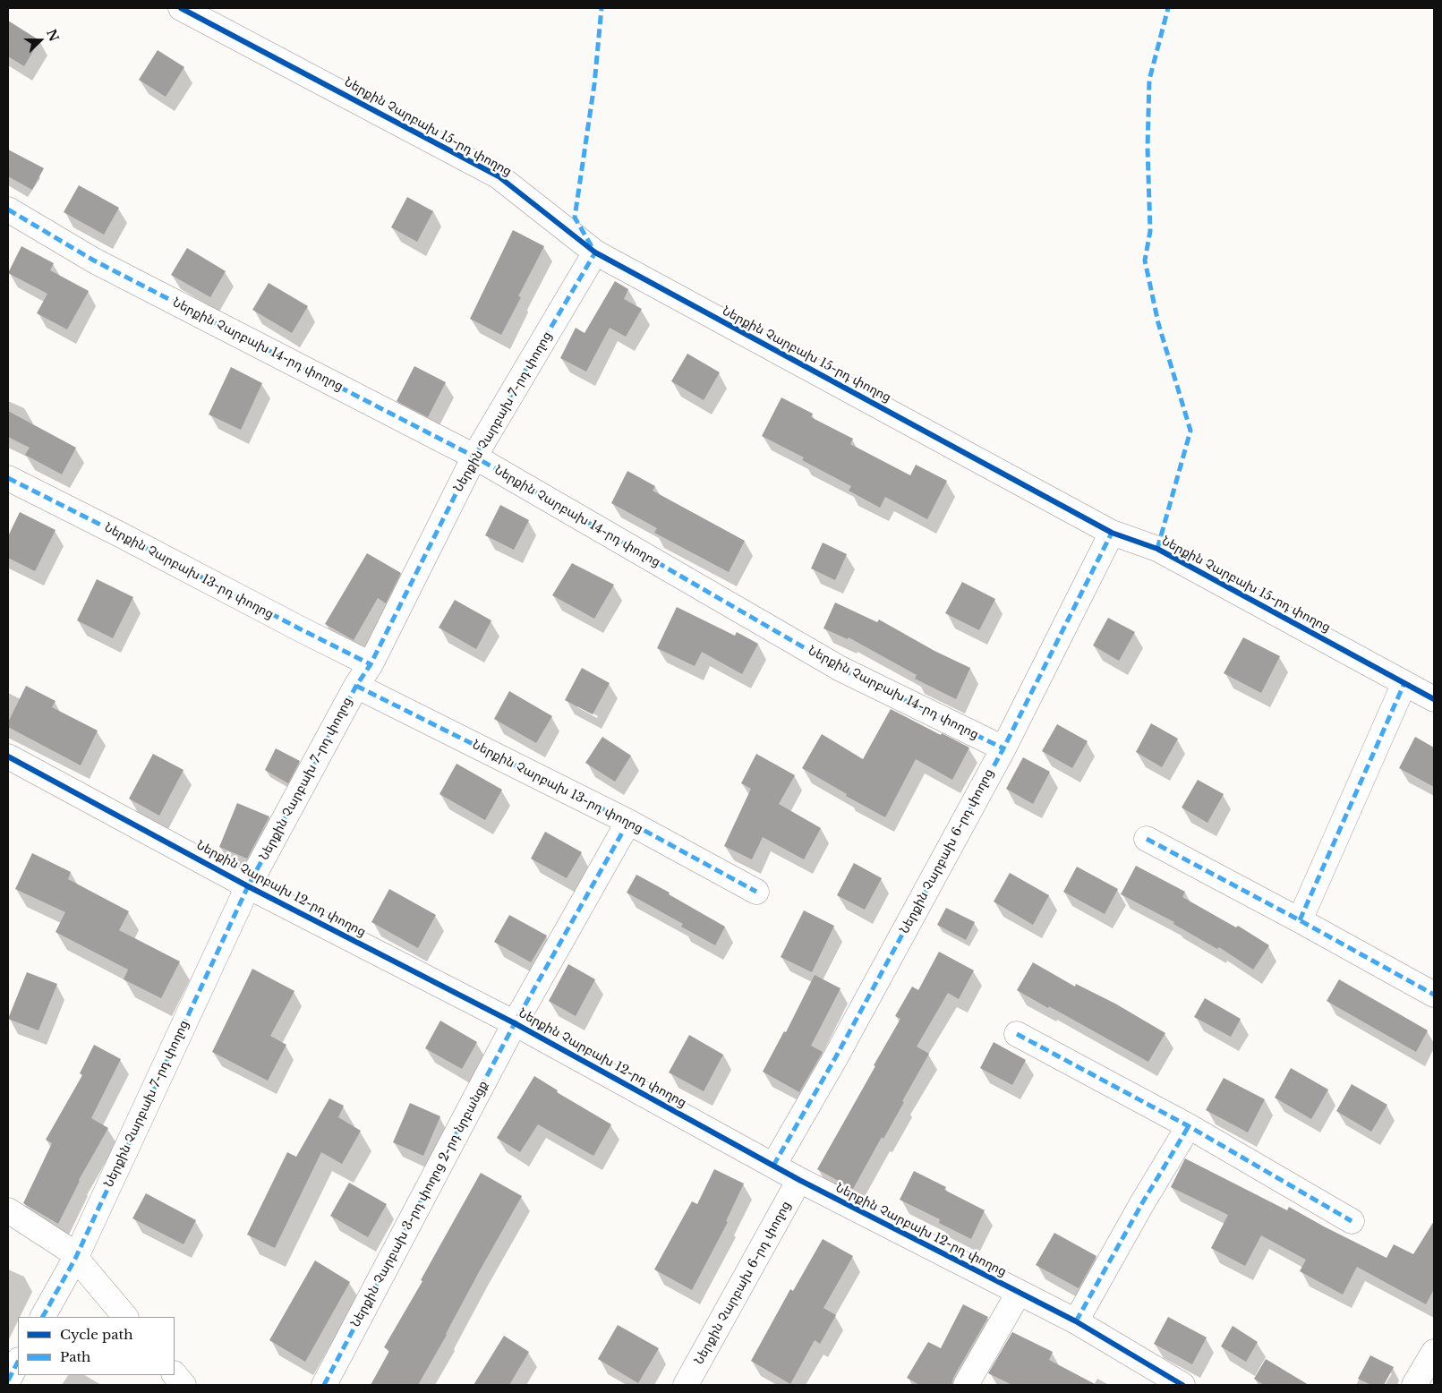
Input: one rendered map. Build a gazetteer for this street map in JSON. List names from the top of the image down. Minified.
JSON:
{"streets":{"street":["Ներքին Չարբախ 15-րդ փողոց","Ներքին Չարբախ 14-րդ փողոց","Ներքին Չարբախ 7-րդ փողոց","Ներքին Չարբախ 13-րդ փողոց","Ներքին Չարբախ 6-րդ փողոց","Ներքին Չարբախ 12-րդ փողոց","Ներքին Չարբախ 3-րդ փողոց 2-րդ նրբանցք"]},"crossings":[["Ներքին Չարբախ 15-րդ փողոց","Ներքին Չարբախ 7-րդ փողոց"],["Ներքին Չարբախ 15-րդ փողոց","Ներքին Չարբախ 6-րդ փողոց"],["Ներքին Չարբախ 14-րդ փողոց","Ներքին Չարբախ 7-րդ փողոց"],["Ներքին Չարբախ 14-րդ փողոց","Ներքին Չարբախ 6-րդ փողոց"],["Ներքին Չարբախ 7-րդ փողոց","Ներքին Չարբախ 13-րդ փողոց"],["Ներքին Չարբախ 7-րդ փողոց","Ներքին Չարբախ 12-րդ փողոց"],["Ներքին Չարբախ 13-րդ փողոց","Ներքին Չարբախ 3-րդ փողոց 2-րդ նրբանցք"],["Ներքին Չարբախ 6-րդ փողոց","Ներքին Չարբախ 12-րդ փողոց"],["Ներքին Չարբախ 12-րդ փողոց","Ներքին Չարբախ 3-րդ փողոց 2-րդ նրբանցք"]],"legend":["Cycle path","Path"],"north":"right"}
